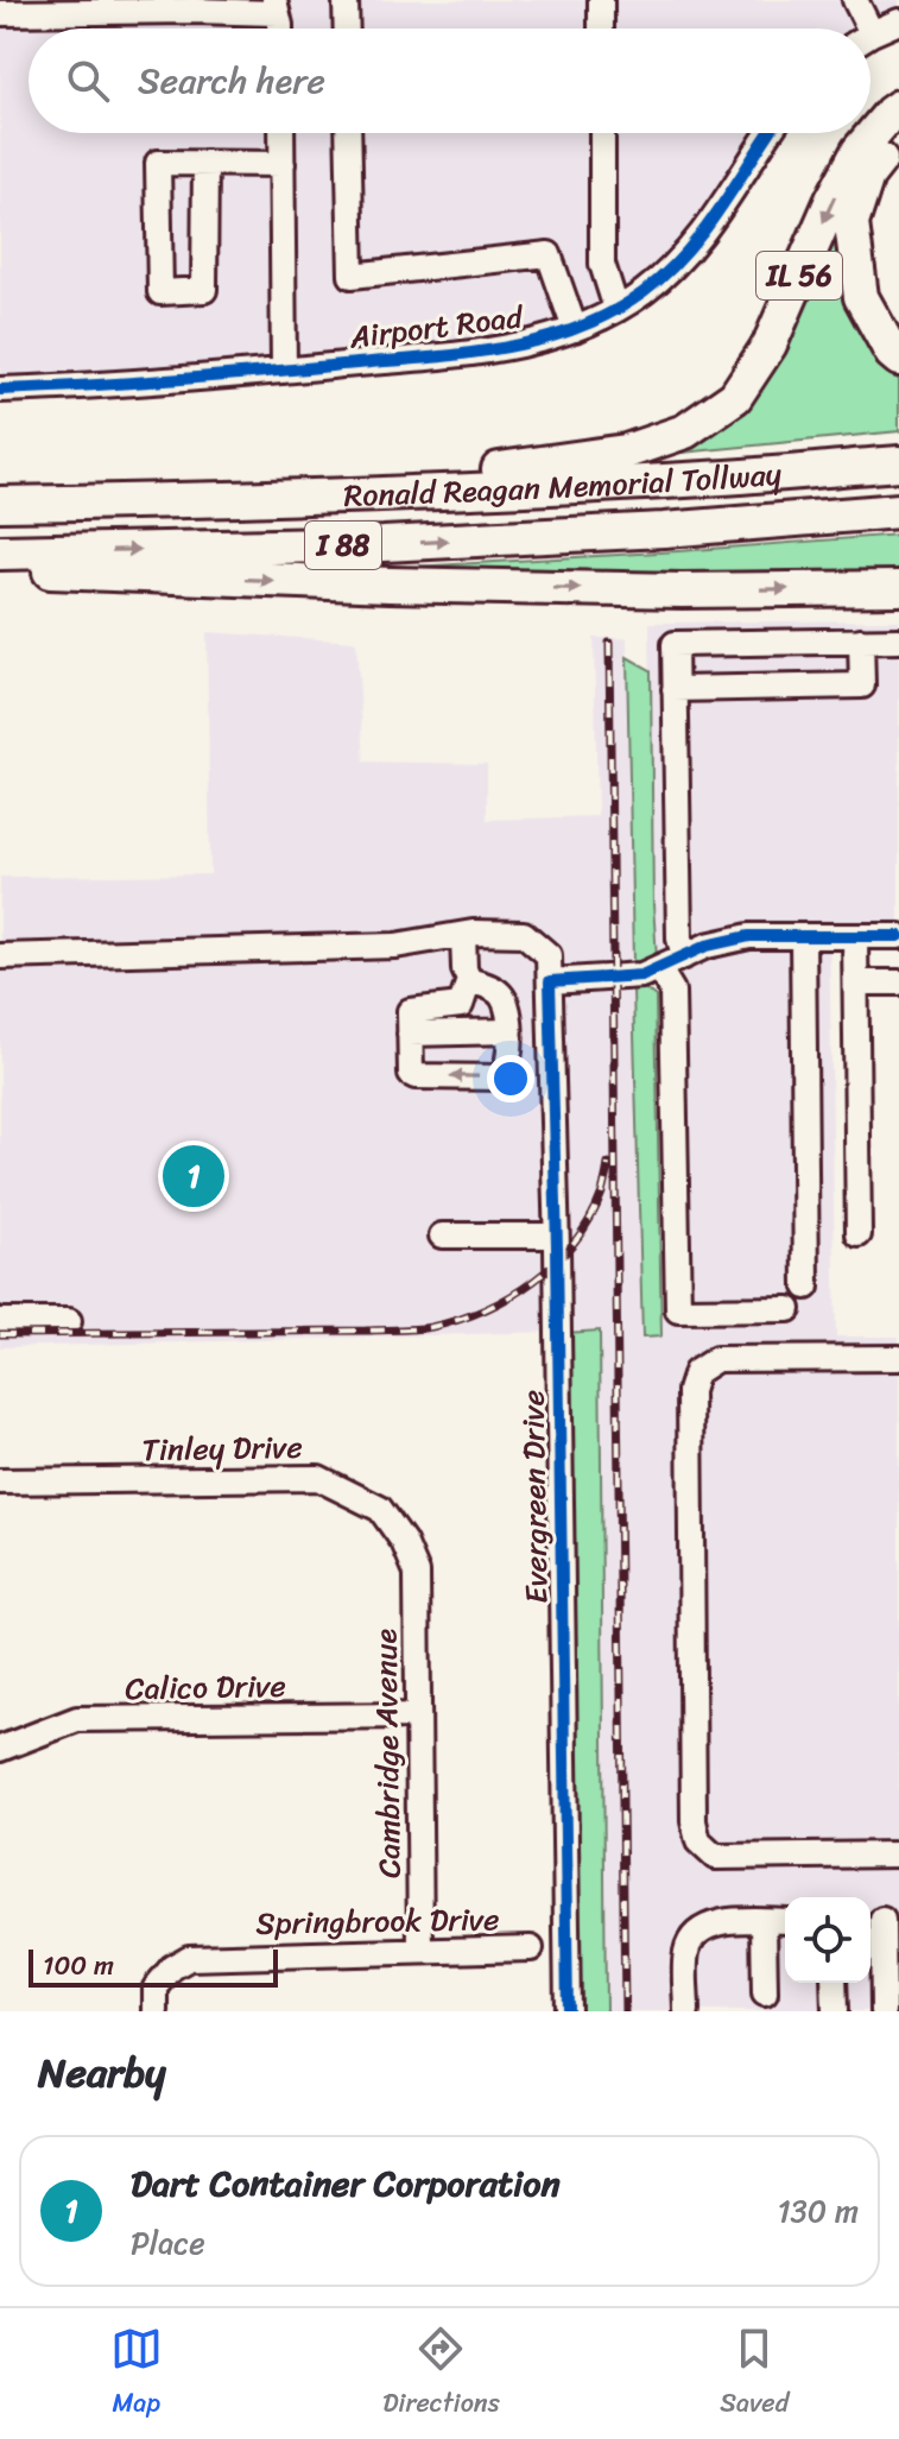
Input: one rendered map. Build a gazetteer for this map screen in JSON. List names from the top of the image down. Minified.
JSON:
{"streets":{"highway":["IL 56","Ronald Reagan Memorial Tollway","I 88"],"street":["Airport Road","Tinley Drive","Evergreen Drive","Calico Drive","Cambridge Avenue","Springbrook Drive"]},"crossings":[["IL 56","Ronald Reagan Memorial Tollway"],["Tinley Drive","Cambridge Avenue"],["Calico Drive","Cambridge Avenue"],["Cambridge Avenue","Springbrook Drive"]],"scale_bar":"100 m","page":{"search":"Search here","pins":"1","scale":"100 m","heading":"Nearby","list":[{"mark":"1","name":"Dart Container Corporation","note":"Place","value":"130 m"}],"nav":["Map","Directions","Saved"]}}
